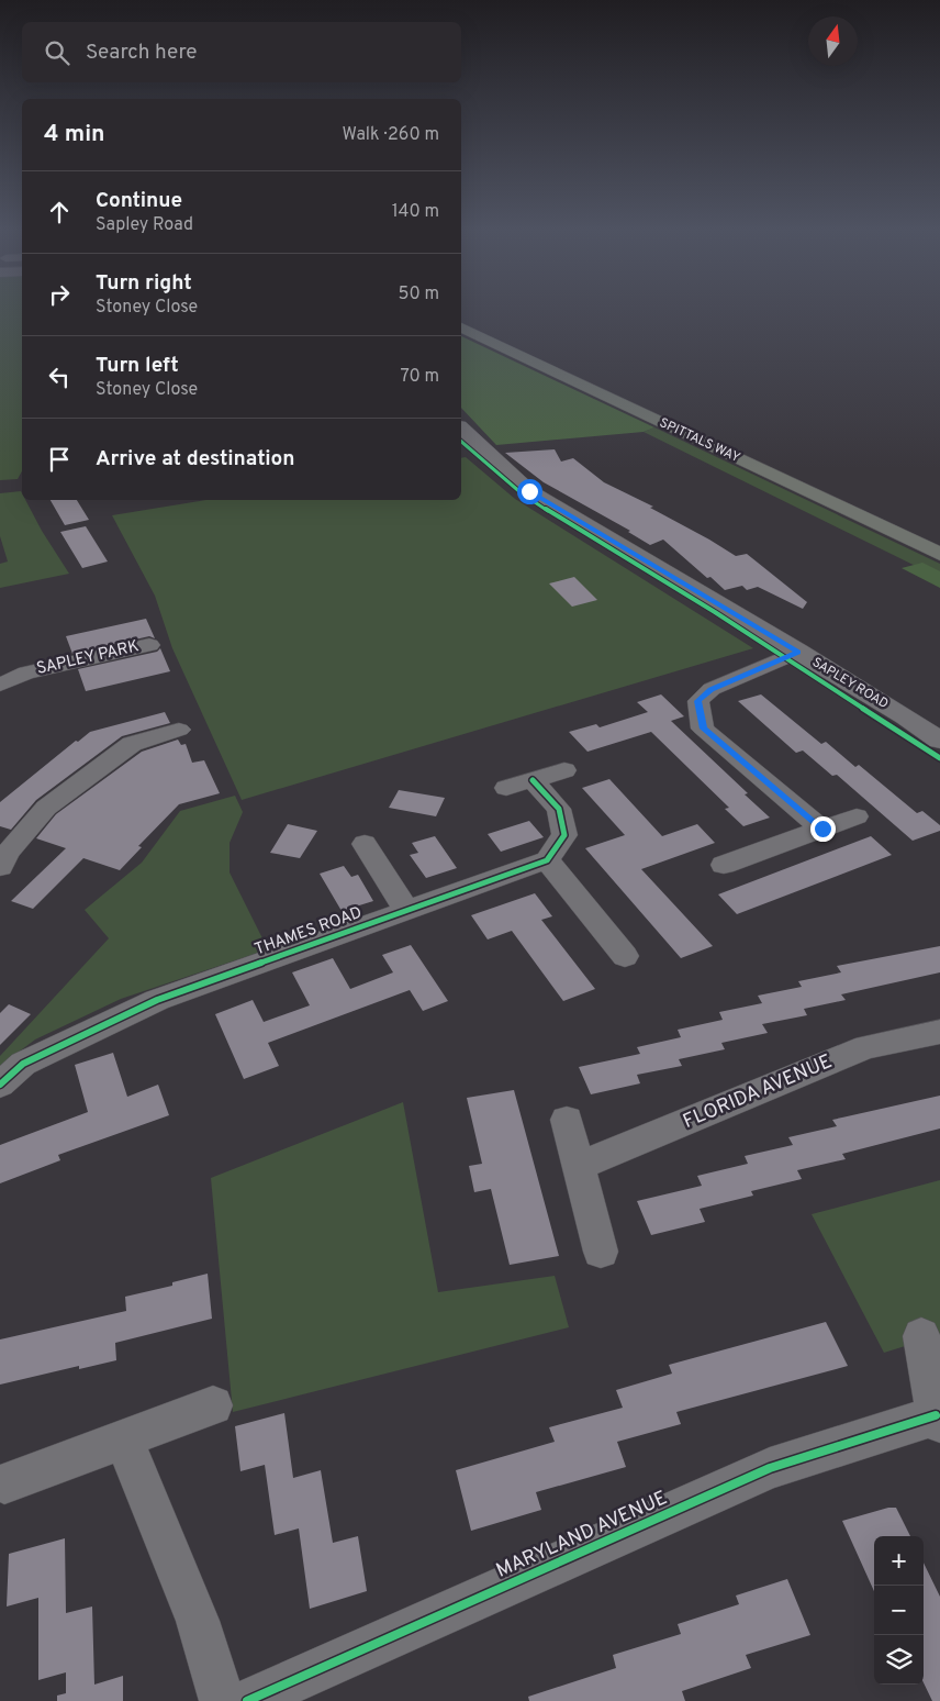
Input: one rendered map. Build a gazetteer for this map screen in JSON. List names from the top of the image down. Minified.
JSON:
{"streets":{"highway":["SPITTALS WAY"],"street":["SAPLEY PARK","SAPLEY ROAD","THAMES ROAD","FLORIDA AVENUE","MARYLAND AVENUE"]},"north":"top","page":{"search":"Search here","heading":["4 min","Walk · 260 m"],"list":[["Continue","Sapley Road","140 m"],["Turn right","Stoney Close","50 m"],["Turn left","Stoney Close","70 m"],"Arrive at destination"],"map_buttons":["+","−"]}}
